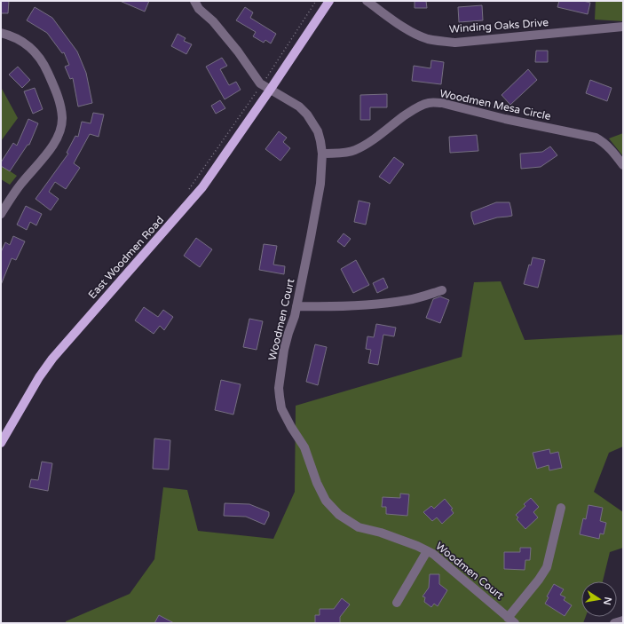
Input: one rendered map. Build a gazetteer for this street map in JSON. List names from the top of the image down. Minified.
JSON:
{"streets":{"main road":["East Woodmen Road"],"street":["Winding Oaks Drive","Woodmen Mesa Circle","Woodmen Court"]},"crossings":[["Woodmen Mesa Circle","Woodmen Court"],["East Woodmen Road","Woodmen Court"]],"north":"right"}
